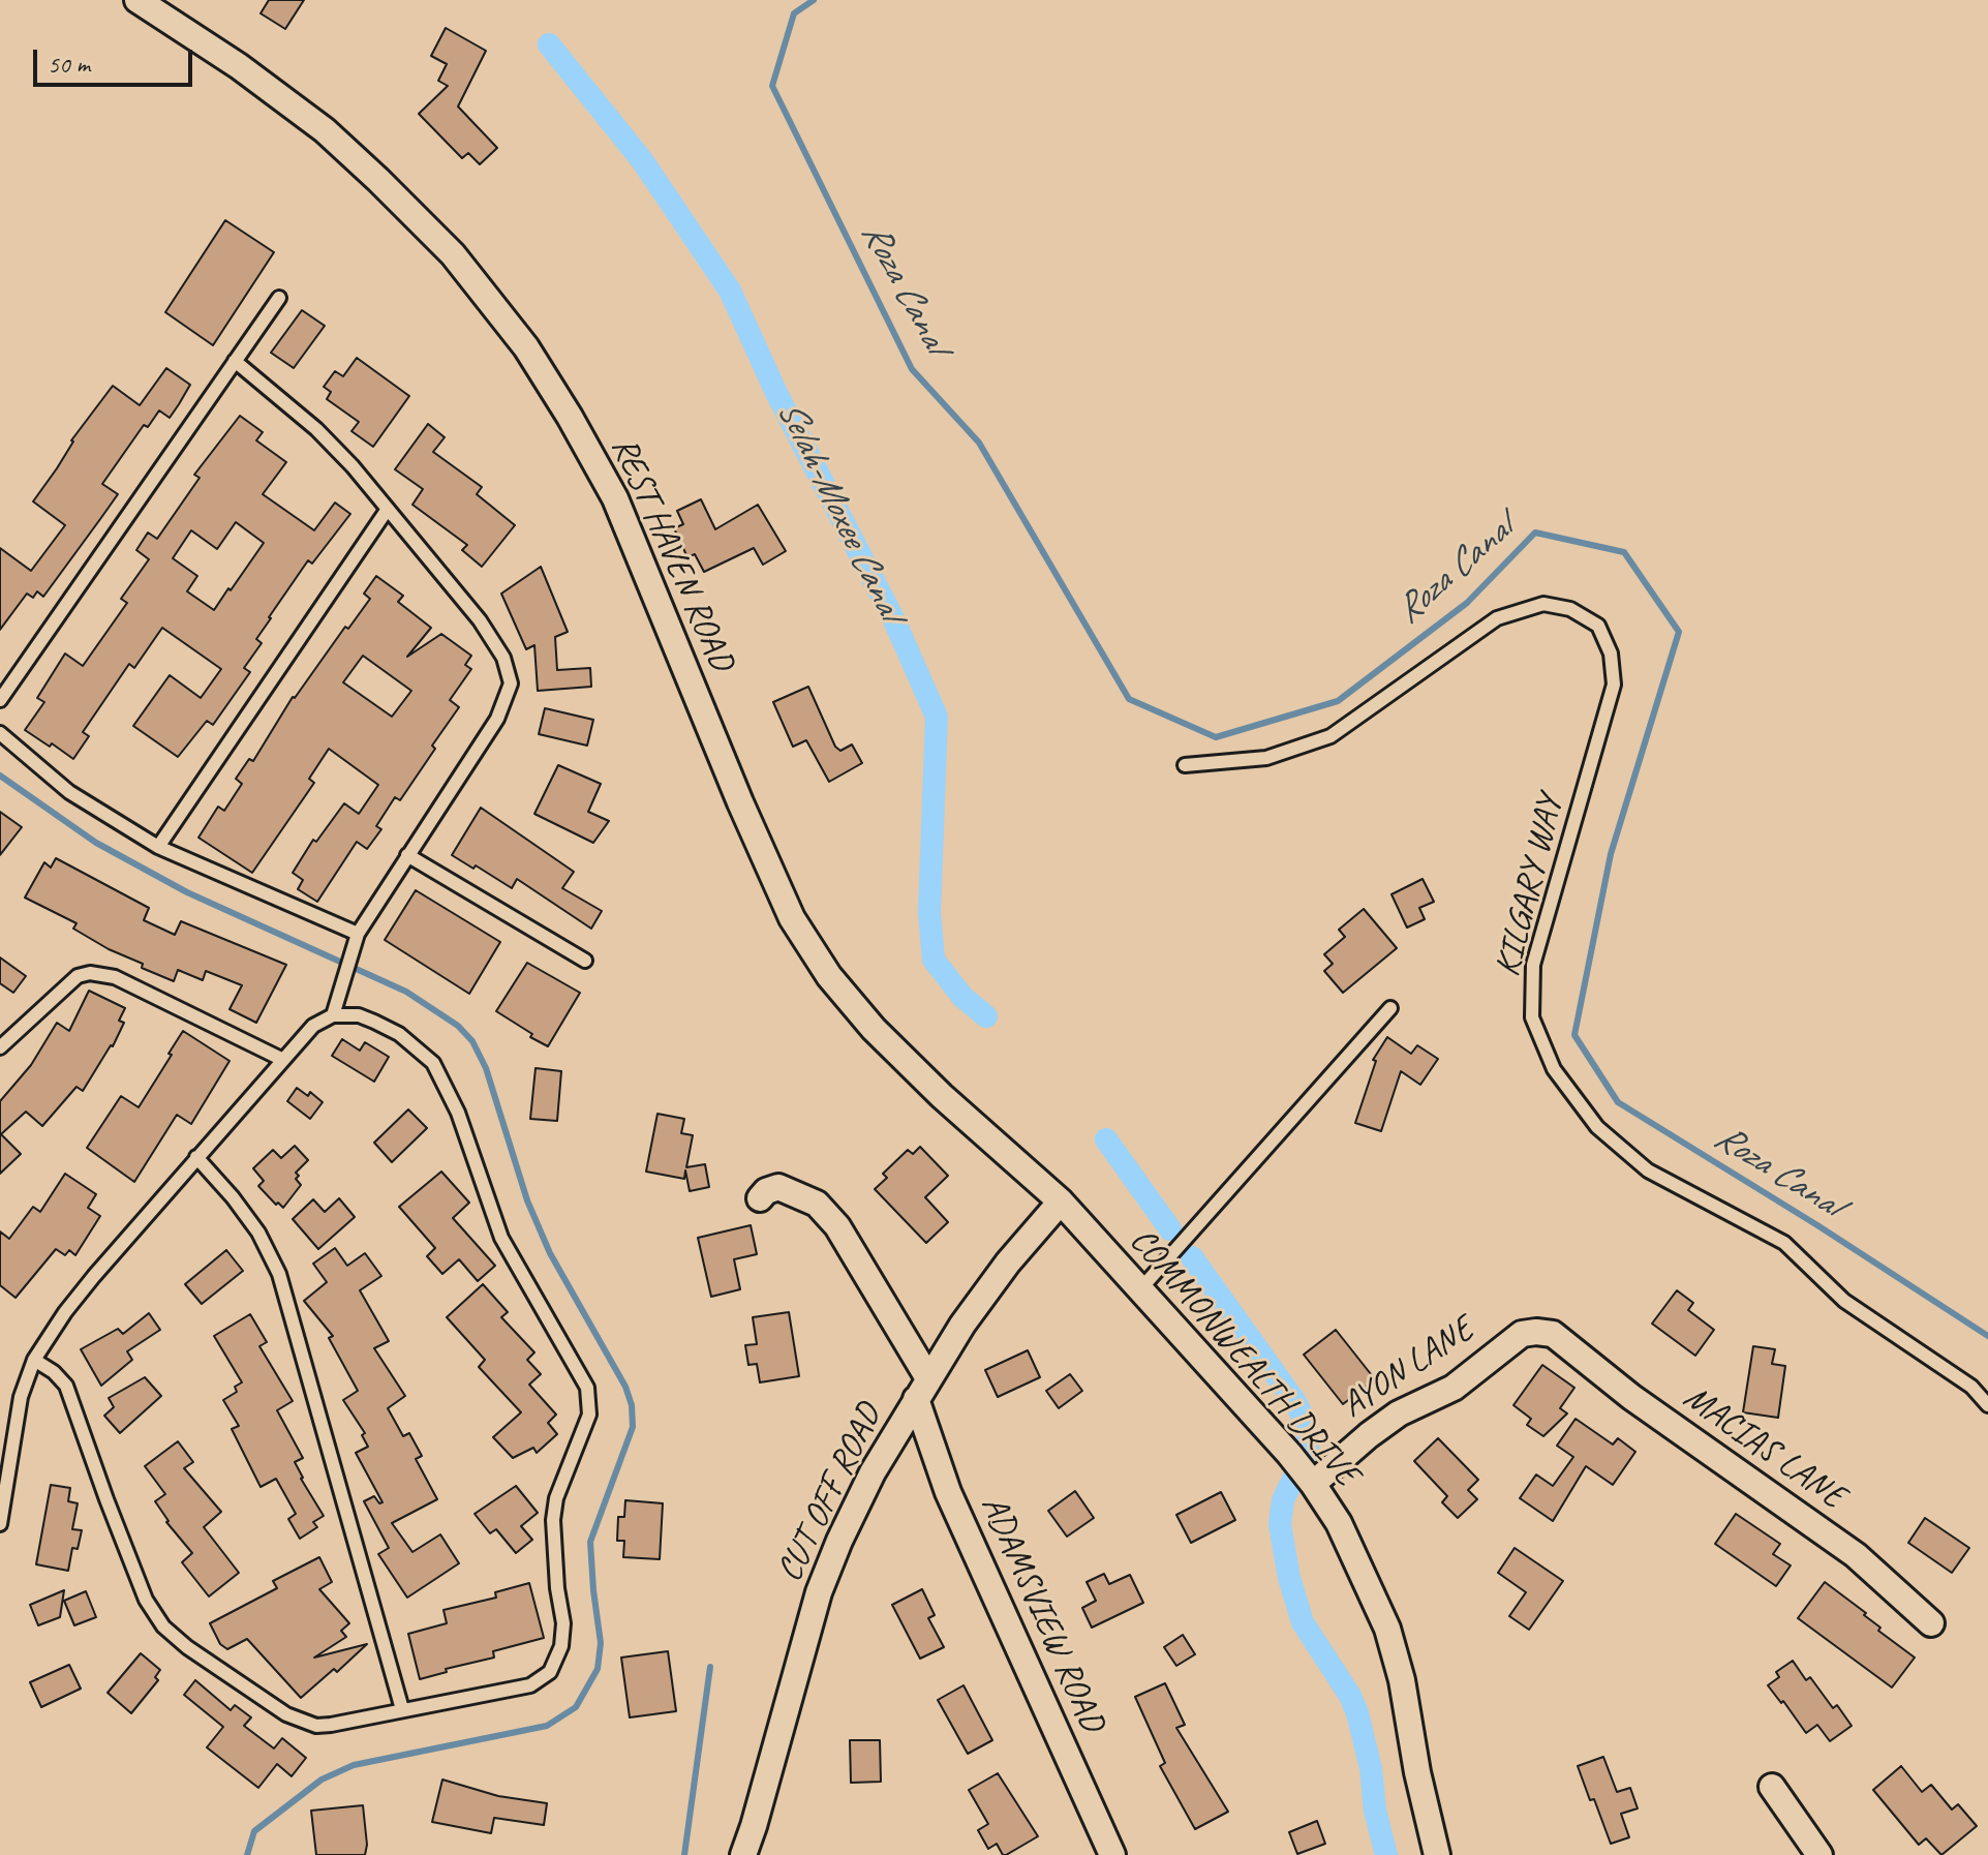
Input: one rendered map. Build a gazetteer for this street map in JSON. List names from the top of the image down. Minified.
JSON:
{"streets":{"street":["REST HAVEN ROAD","COMMONWEALTH DRIVE","AYON LANE","MACIAS LANE","CUT OFF ROAD","ADAMSVIEW ROAD"],"lane":["KILGARY WAY"]},"crossings":[["REST HAVEN ROAD","COMMONWEALTH DRIVE"],["REST HAVEN ROAD","CUT OFF ROAD"],["COMMONWEALTH DRIVE","AYON LANE"],["COMMONWEALTH DRIVE","CUT OFF ROAD"],["AYON LANE","MACIAS LANE"],["CUT OFF ROAD","ADAMSVIEW ROAD"]],"water":["Roza Canal","Selah-Moxee Canal"],"scale_bar":"50 m"}
